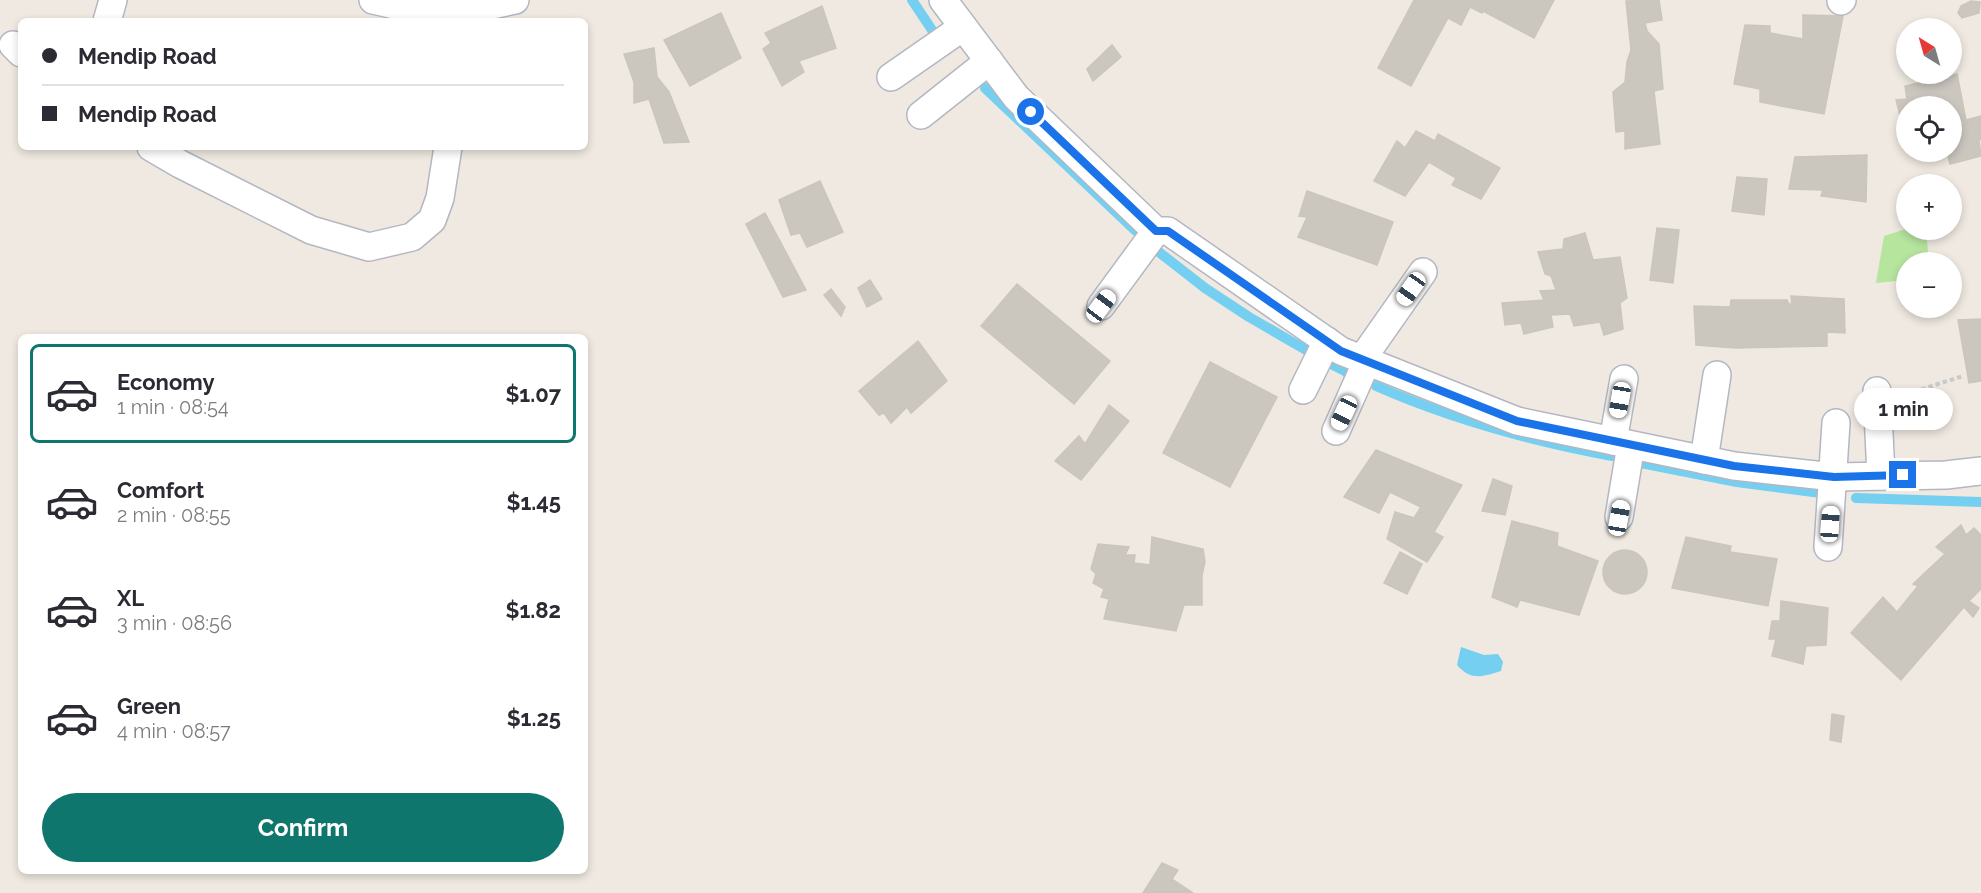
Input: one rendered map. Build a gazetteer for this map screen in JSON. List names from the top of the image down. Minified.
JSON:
{"north":"top left","page":{"map_buttons":["+","−"],"banner":["Mendip Road","Mendip Road"],"list":[{"name":"Economy","note":"1 min · 08:54","value":"$1.07"},{"name":"Comfort","note":"2 min · 08:55","value":"$1.45"},{"name":"XL","note":"3 min · 08:56","value":"$1.82"},{"name":"Green","note":"4 min · 08:57","value":"$1.25"}],"bubble":"1 min","buttons":"Confirm"}}
